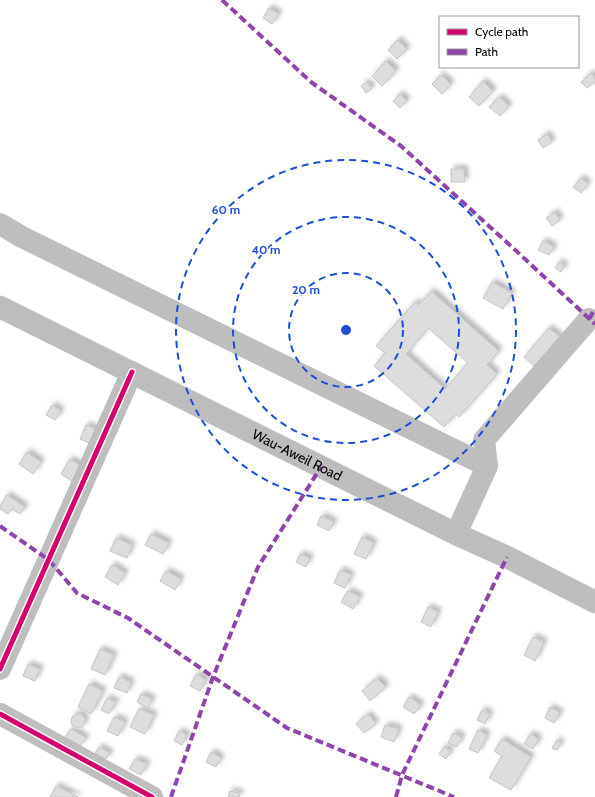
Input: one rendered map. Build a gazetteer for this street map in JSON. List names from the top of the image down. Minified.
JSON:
{"streets":{"main road":["Wau-Aweil Road"]},"legend":["Cycle path","Path"],"rings":["60 m","40 m","20 m"]}
